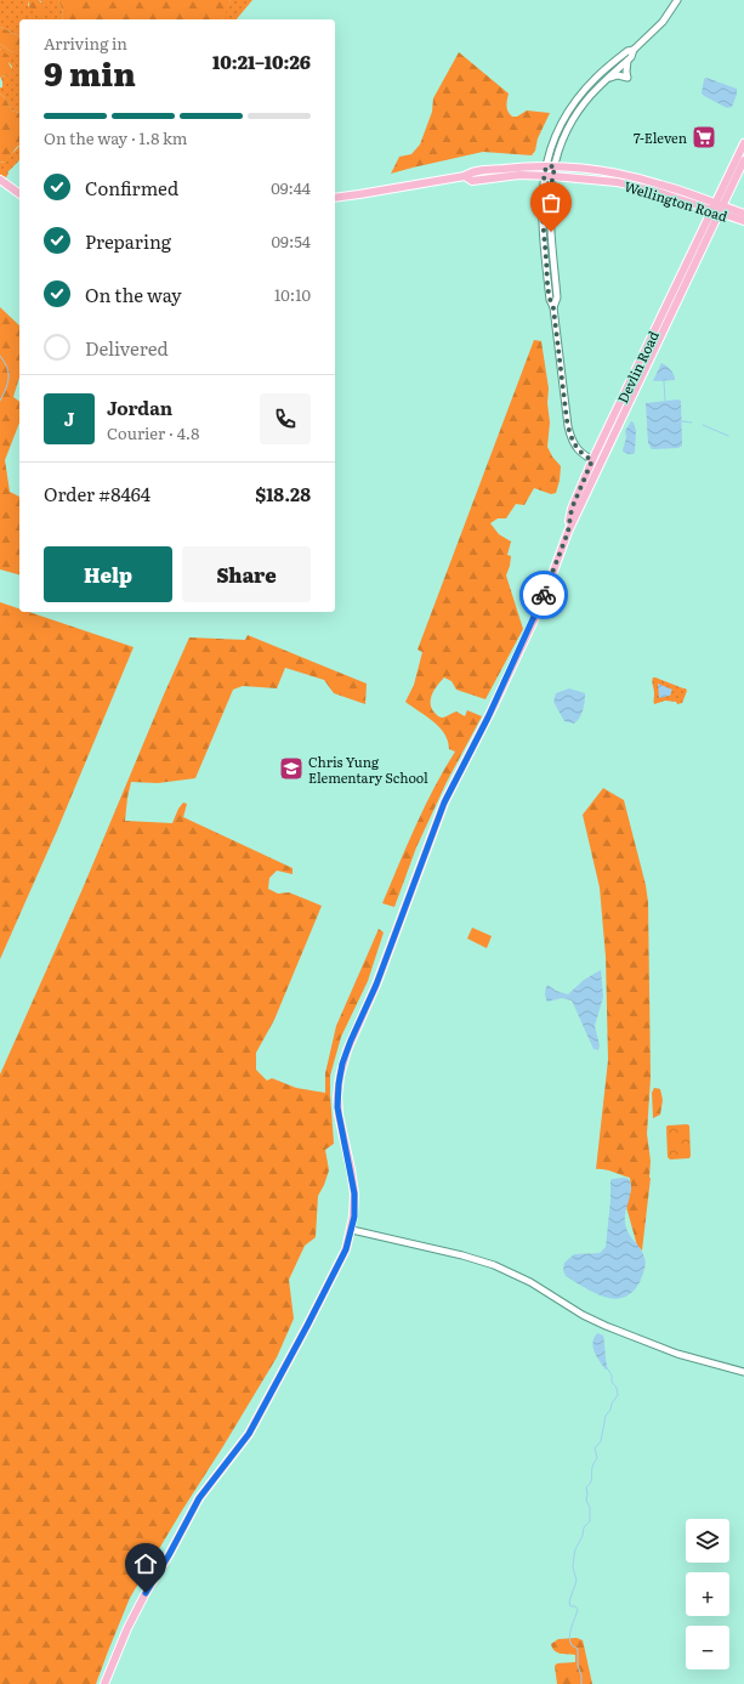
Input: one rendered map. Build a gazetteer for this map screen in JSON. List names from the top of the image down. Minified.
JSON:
{"streets":{"main road":["Wellington Road","Devlin Road"]},"crossings":[["Wellington Road","Devlin Road"]],"places":{"supermarket":["7-Eleven"],"school or university":["Chris Yung Elementary School"]},"page":{"heading":["9 min","Arriving in","10:21–10:26"],"panel":["Jordan","Courier · 4.8","Order #8464","$18.28"],"bar":"On the way · 1.8 km","list":[["Confirmed","09:44"],["Preparing","09:54"],["On the way","10:10"],"Delivered"],"round":"J","buttons":["Help","Share"],"map_buttons":["+","−"]}}
